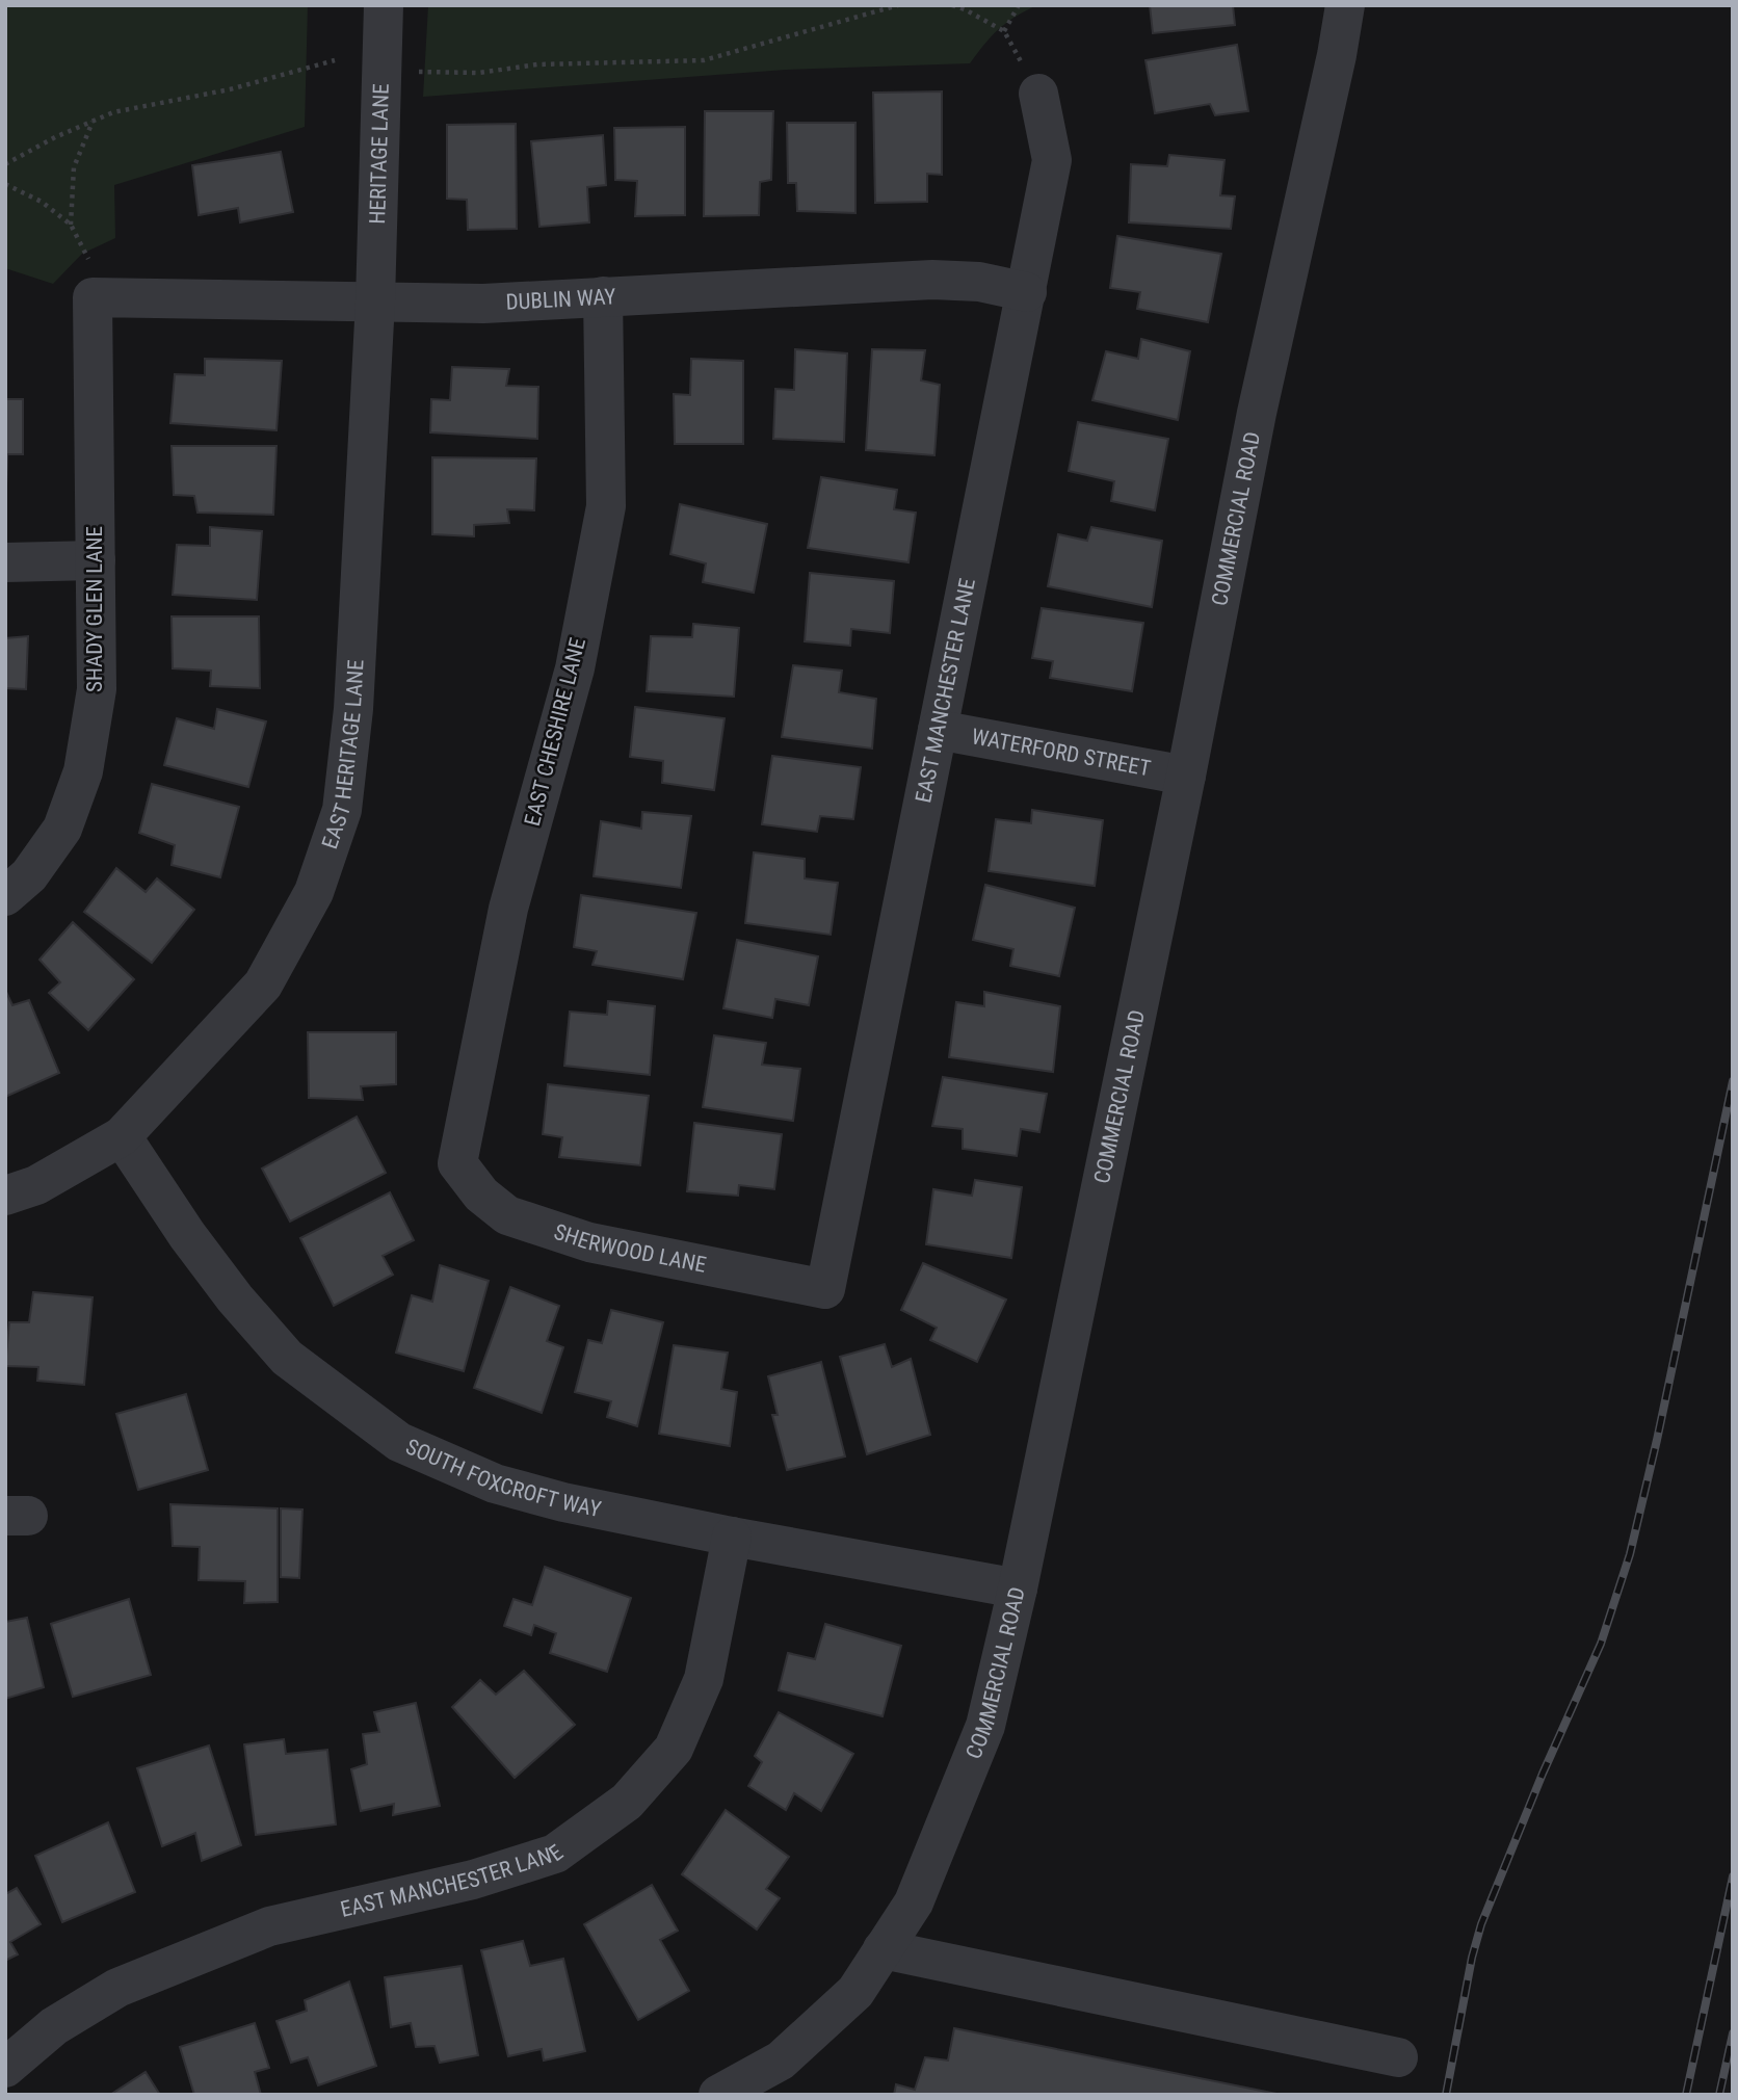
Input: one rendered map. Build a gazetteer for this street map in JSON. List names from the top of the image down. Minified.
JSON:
{"streets":{"street":["HERITAGE LANE","DUBLIN WAY","COMMERCIAL ROAD","SHADY GLEN LANE","EAST MANCHESTER LANE","EAST CHESHIRE LANE","WATERFORD STREET","EAST HERITAGE LANE","SHERWOOD LANE","SOUTH FOXCROFT WAY"]},"crossings":[["HERITAGE LANE","DUBLIN WAY"],["HERITAGE LANE","EAST HERITAGE LANE"],["DUBLIN WAY","SHADY GLEN LANE"],["DUBLIN WAY","EAST MANCHESTER LANE"],["DUBLIN WAY","EAST CHESHIRE LANE"],["DUBLIN WAY","EAST HERITAGE LANE"],["COMMERCIAL ROAD","WATERFORD STREET"],["COMMERCIAL ROAD","SOUTH FOXCROFT WAY"],["EAST MANCHESTER LANE","WATERFORD STREET"],["EAST MANCHESTER LANE","SHERWOOD LANE"],["EAST MANCHESTER LANE","SOUTH FOXCROFT WAY"],["EAST CHESHIRE LANE","SHERWOOD LANE"],["EAST HERITAGE LANE","SOUTH FOXCROFT WAY"]]}
